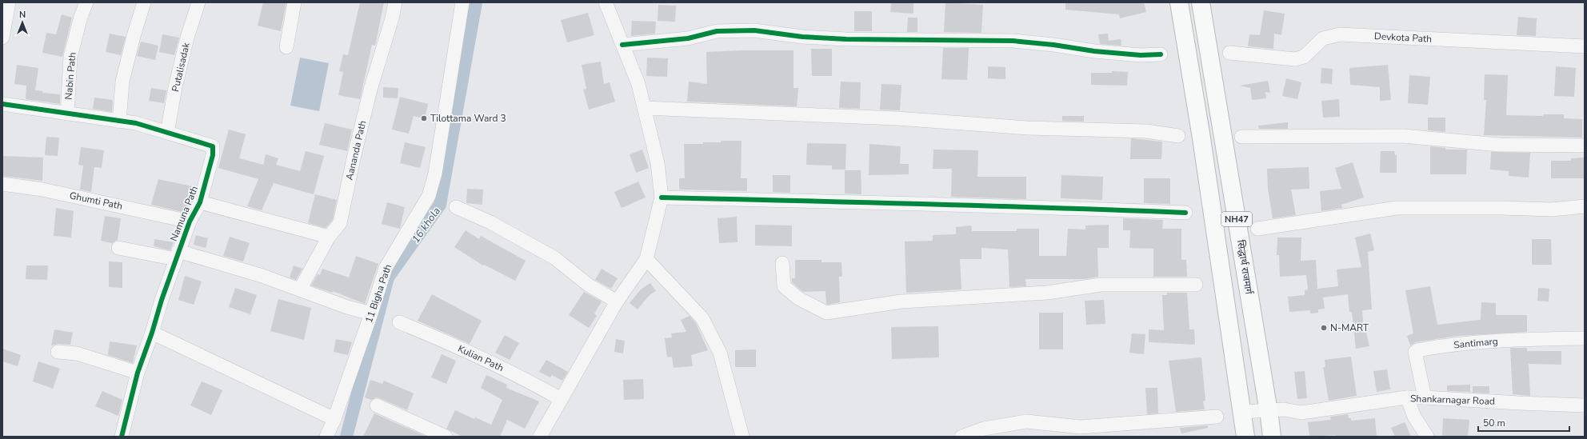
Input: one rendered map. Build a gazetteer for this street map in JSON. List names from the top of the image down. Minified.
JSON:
{"streets":{"highway":["NH47","सिद्धार्थ राजमार्ग"],"street":["Devkota Path","Putalisadak","Nabin Path","Aananda Path","Ghumti Path","Namuna Path","11 Bigha Path","Santimarg","Kulian Path","Shankarnagar Road"]},"crossings":[["Putalisadak","Namuna Path"],["Nabin Path","Namuna Path"],["Ghumti Path","Namuna Path"],["NH47","Shankarnagar Road"],["सिद्धार्थ राजमार्ग","Shankarnagar Road"],["Santimarg","Shankarnagar Road"]],"water":["16 khola"],"places":["Tilottama Ward 3","N-MART"],"scale_bar":"50 m","north":"top"}
